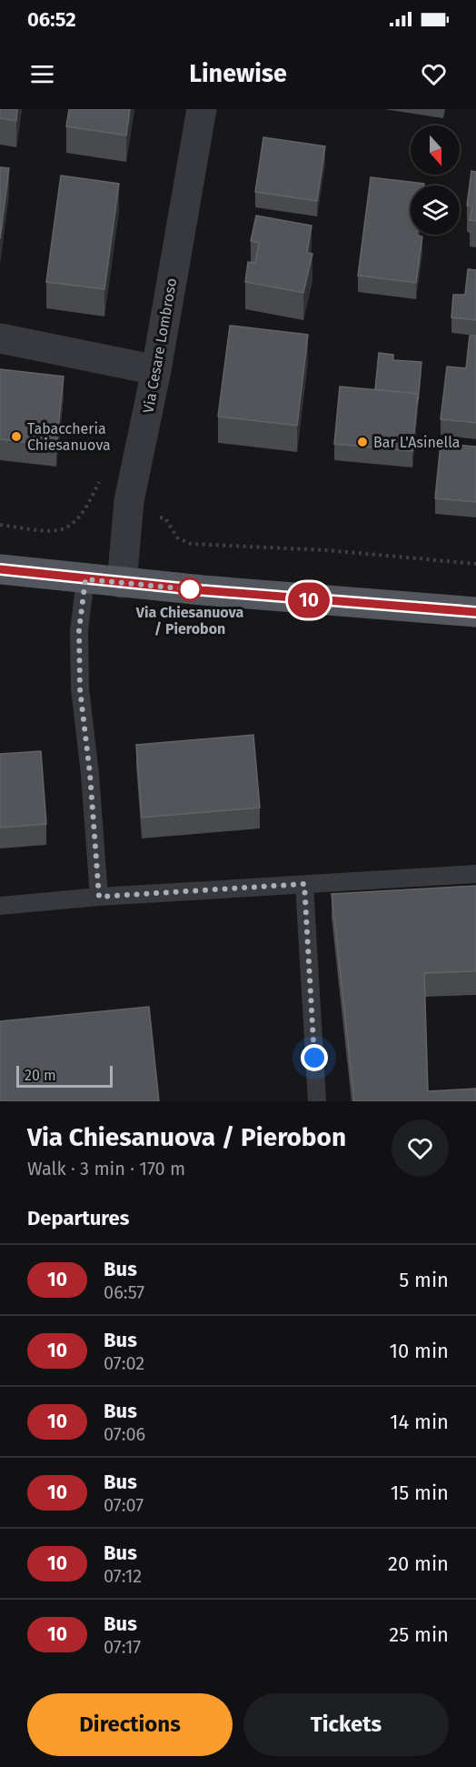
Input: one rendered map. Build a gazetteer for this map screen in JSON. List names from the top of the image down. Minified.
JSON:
{"streets":{"street":["Via Cesare Lombroso"]},"places":["Tabaccheria Chiesanuova","Bar L'Asinella","Via Chiesanuova / Pierobon"],"lines":["bus line 10"],"scale_bar":"20 m","north":"bottom","page":{"status":"06:52","header":"Linewise","on_map":"10","scale":"20 m","heading":[["Via Chiesanuova / Pierobon","Walk · 3 min · 170 m"],"Departures"],"list":[{"mark":"10","name":"Bus","note":"06:57","value":"5 min"},{"mark":"10","name":"Bus","note":"07:02","value":"10 min"},{"mark":"10","name":"Bus","note":"07:06","value":"14 min"},{"mark":"10","name":"Bus","note":"07:07","value":"15 min"},{"mark":"10","name":"Bus","note":"07:12","value":"20 min"},{"mark":"10","name":"Bus","note":"07:17","value":"25 min"}],"buttons":["Directions","Tickets"]}}
